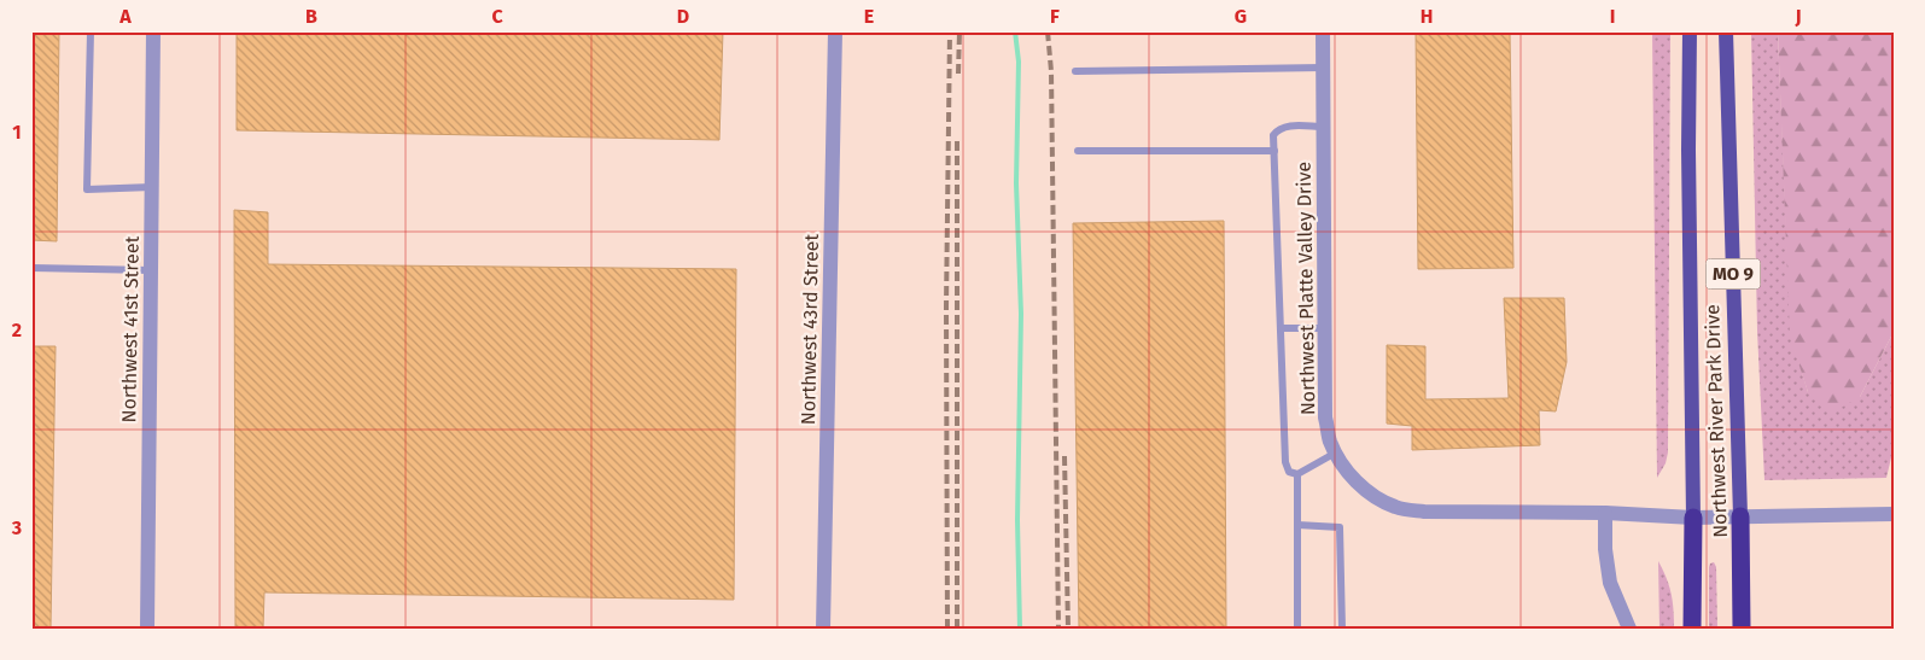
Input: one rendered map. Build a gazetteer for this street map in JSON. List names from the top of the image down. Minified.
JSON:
{"streets":{"highway":["MO 9","Northwest River Park Drive"],"street":["Northwest Platte Valley Drive","Northwest 41st Street","Northwest 43rd Street"]},"crossings":[["Northwest Platte Valley Drive","Northwest River Park Drive"]],"grid":{"columns":["A","B","C","D","E","F","G","H","I","J"],"rows":["1","2","3"]}}
